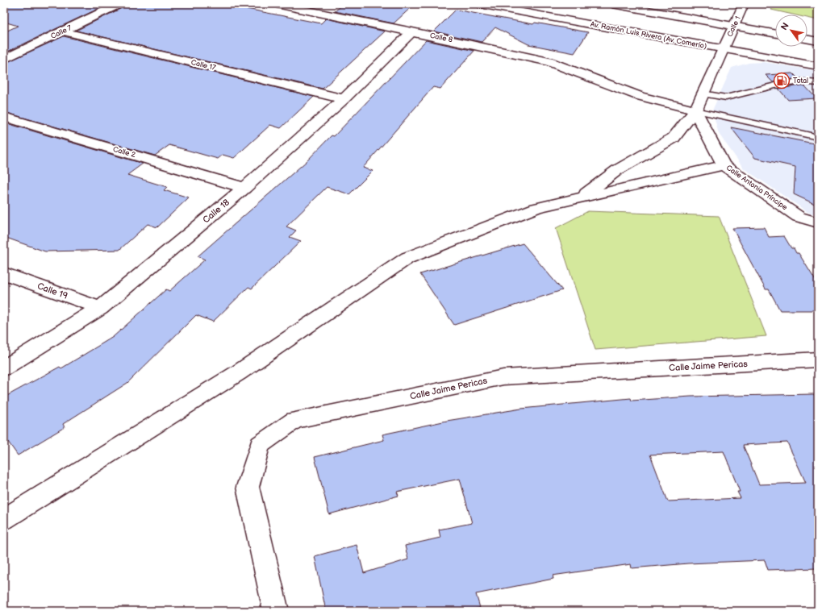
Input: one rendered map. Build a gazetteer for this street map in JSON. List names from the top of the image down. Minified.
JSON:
{"streets":{"street":["Calle 1","Calle 7","Av. Ramón Luis Rivera (Av. Comerío)","Calle 8","Calle 17","Calle 2","Calle Antonia Príncipe","Calle 18","Calle 19","Calle Jaime Pericas"]},"crossings":[["Calle 1","Av. Ramón Luis Rivera (Av. Comerío)"],["Calle 7","Calle 17"],["Calle 8","Calle Antonia Príncipe"],["Calle 8","Calle 18"],["Calle 17","Calle 18"],["Calle 2","Calle 18"],["Calle 18","Calle 19"]],"places":{"fuel station":["Total"]},"north":"top left"}
